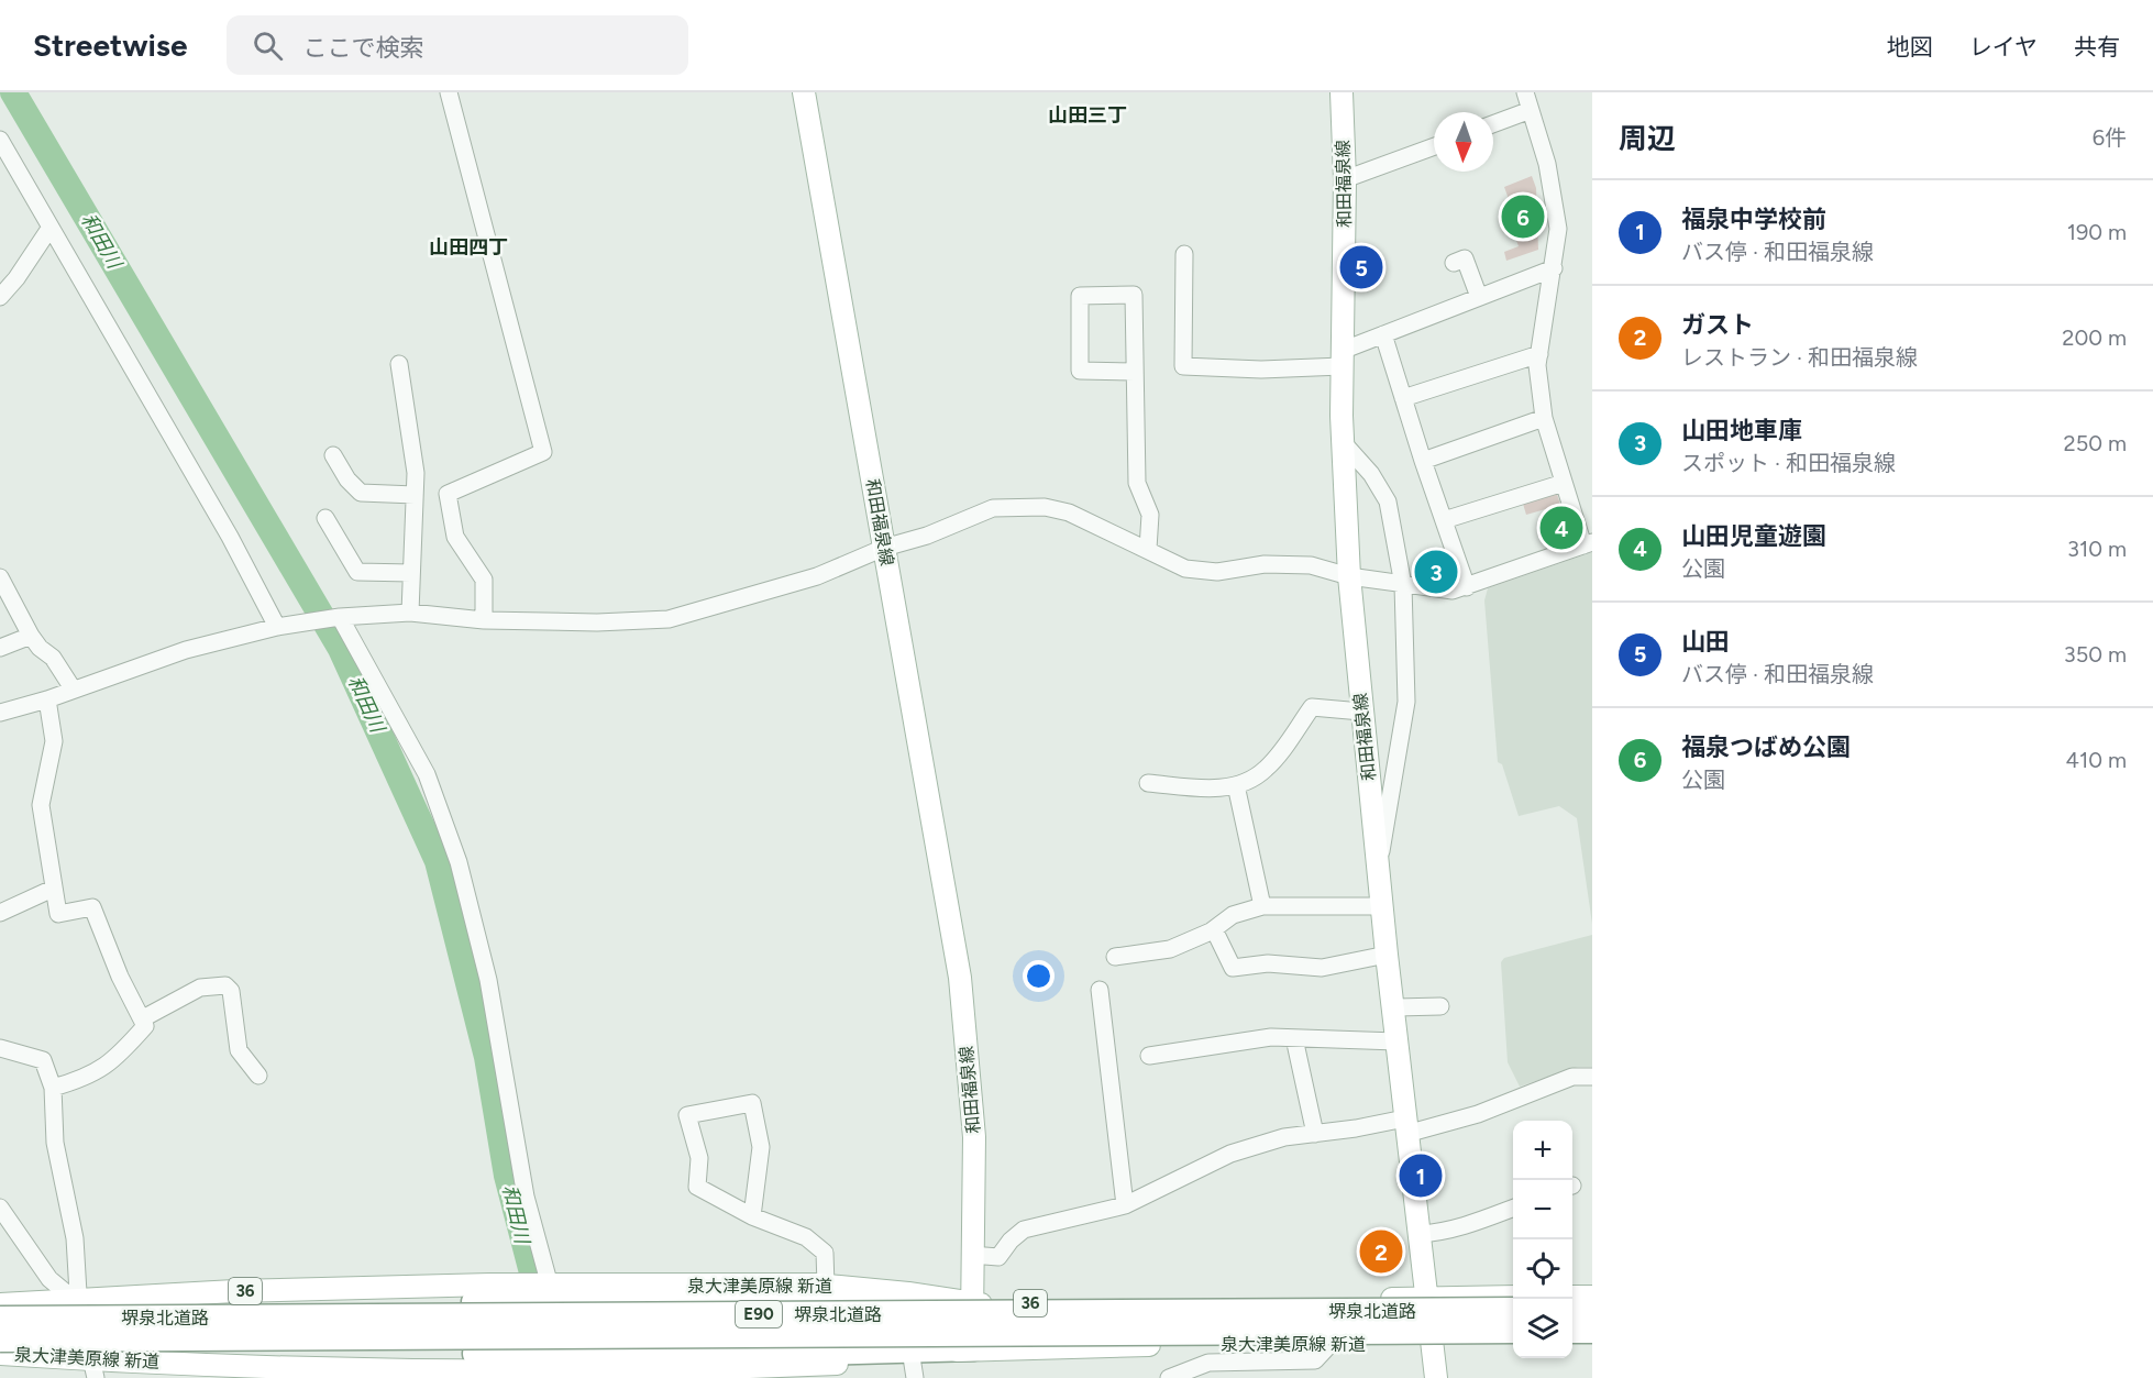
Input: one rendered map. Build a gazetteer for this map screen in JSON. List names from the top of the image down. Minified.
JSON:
{"streets":{"highway":["堺泉北道路","E90"],"main road":["和田福泉線","泉大津美原線 新道","36"]},"crossings":[["和田福泉線","泉大津美原線 新道"],["和田福泉線","36"],["泉大津美原線 新道","堺泉北道路"]],"districts":["山田三丁","山田四丁"],"water":["和田川"],"north":"bottom","page":{"header":"Streetwise","search":"ここで検索","nav":["地図","レイヤ","共有"],"heading":["周辺","6件"],"list":[{"mark":"1","name":"福泉中学校前","note":"バス停 · 和田福泉線","value":"190 m"},{"mark":"2","name":"ガスト","note":"レストラン · 和田福泉線","value":"200 m"},{"mark":"3","name":"山田地車庫","note":"スポット · 和田福泉線","value":"250 m"},{"mark":"4","name":"山田児童遊園","note":"公園","value":"310 m"},{"mark":"5","name":"山田","note":"バス停 · 和田福泉線","value":"350 m"},{"mark":"6","name":"福泉つばめ公園","note":"公園","value":"410 m"}],"pins":["6","5","4","3","1","2"],"map_buttons":["+","−"]}}
